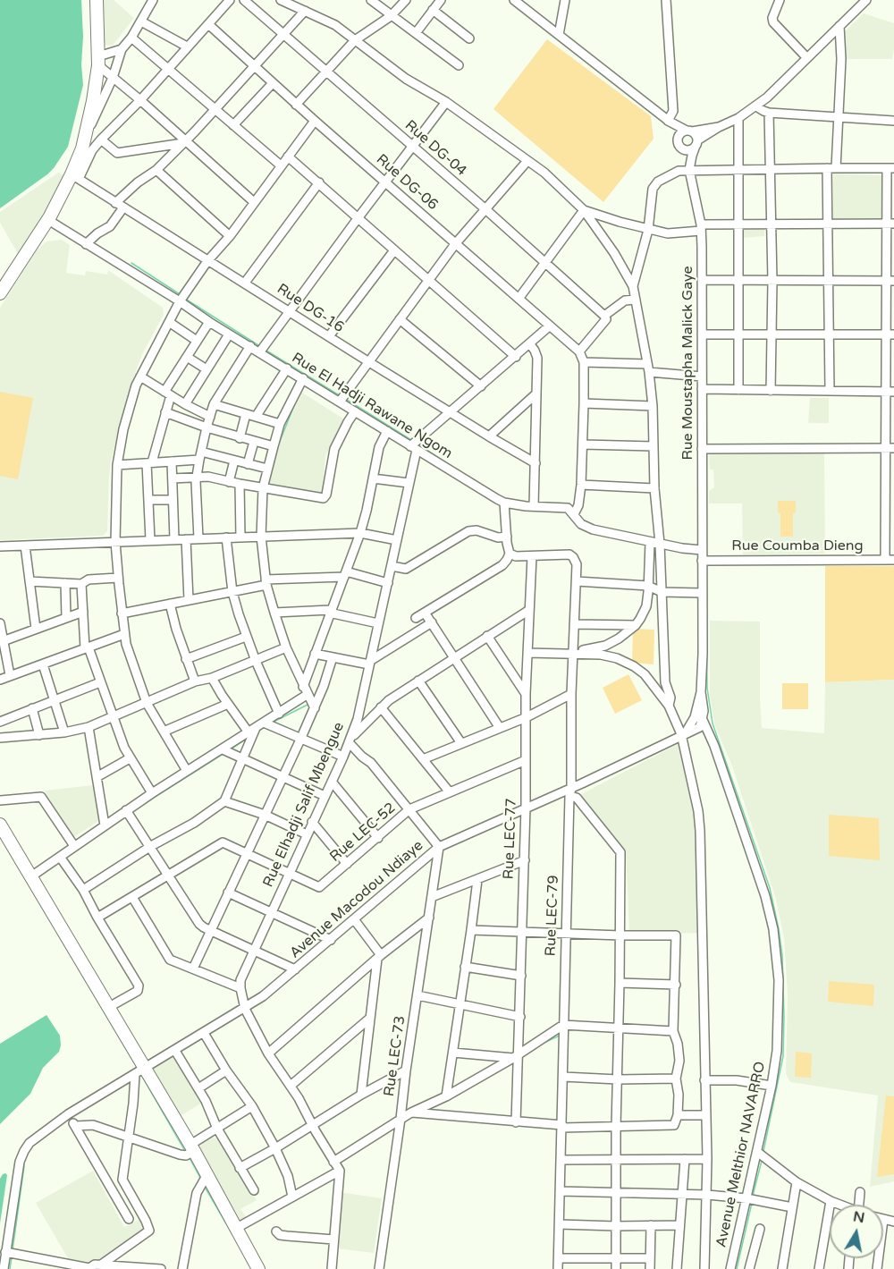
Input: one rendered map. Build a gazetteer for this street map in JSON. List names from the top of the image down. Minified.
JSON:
{"streets":{"street":["Rue DG-04","Rue DG-06","Rue DG-16","Rue Moustapha Malick Gaye","Rue El Hadji Rawane Ngom","Rue Coumba Dieng","Rue Elhadji Salif Mbengue","Rue LEC-52","Rue LEC-77","Avenue Macodou Ndiaye","Rue LEC-79","Rue LEC-73","Avenue Melthior NAVARRO"]},"crossings":[["Rue Moustapha Malick Gaye","Rue El Hadji Rawane Ngom"],["Rue Moustapha Malick Gaye","Rue Coumba Dieng"],["Rue Moustapha Malick Gaye","Avenue Melthior NAVARRO"],["Rue El Hadji Rawane Ngom","Rue Elhadji Salif Mbengue"],["Rue Elhadji Salif Mbengue","Rue LEC-52"],["Rue LEC-52","Rue LEC-77"],["Rue LEC-77","Avenue Macodou Ndiaye"],["Rue LEC-77","Rue LEC-79"],["Avenue Macodou Ndiaye","Rue LEC-79"],["Avenue Macodou Ndiaye","Rue LEC-73"]],"north":"top"}
